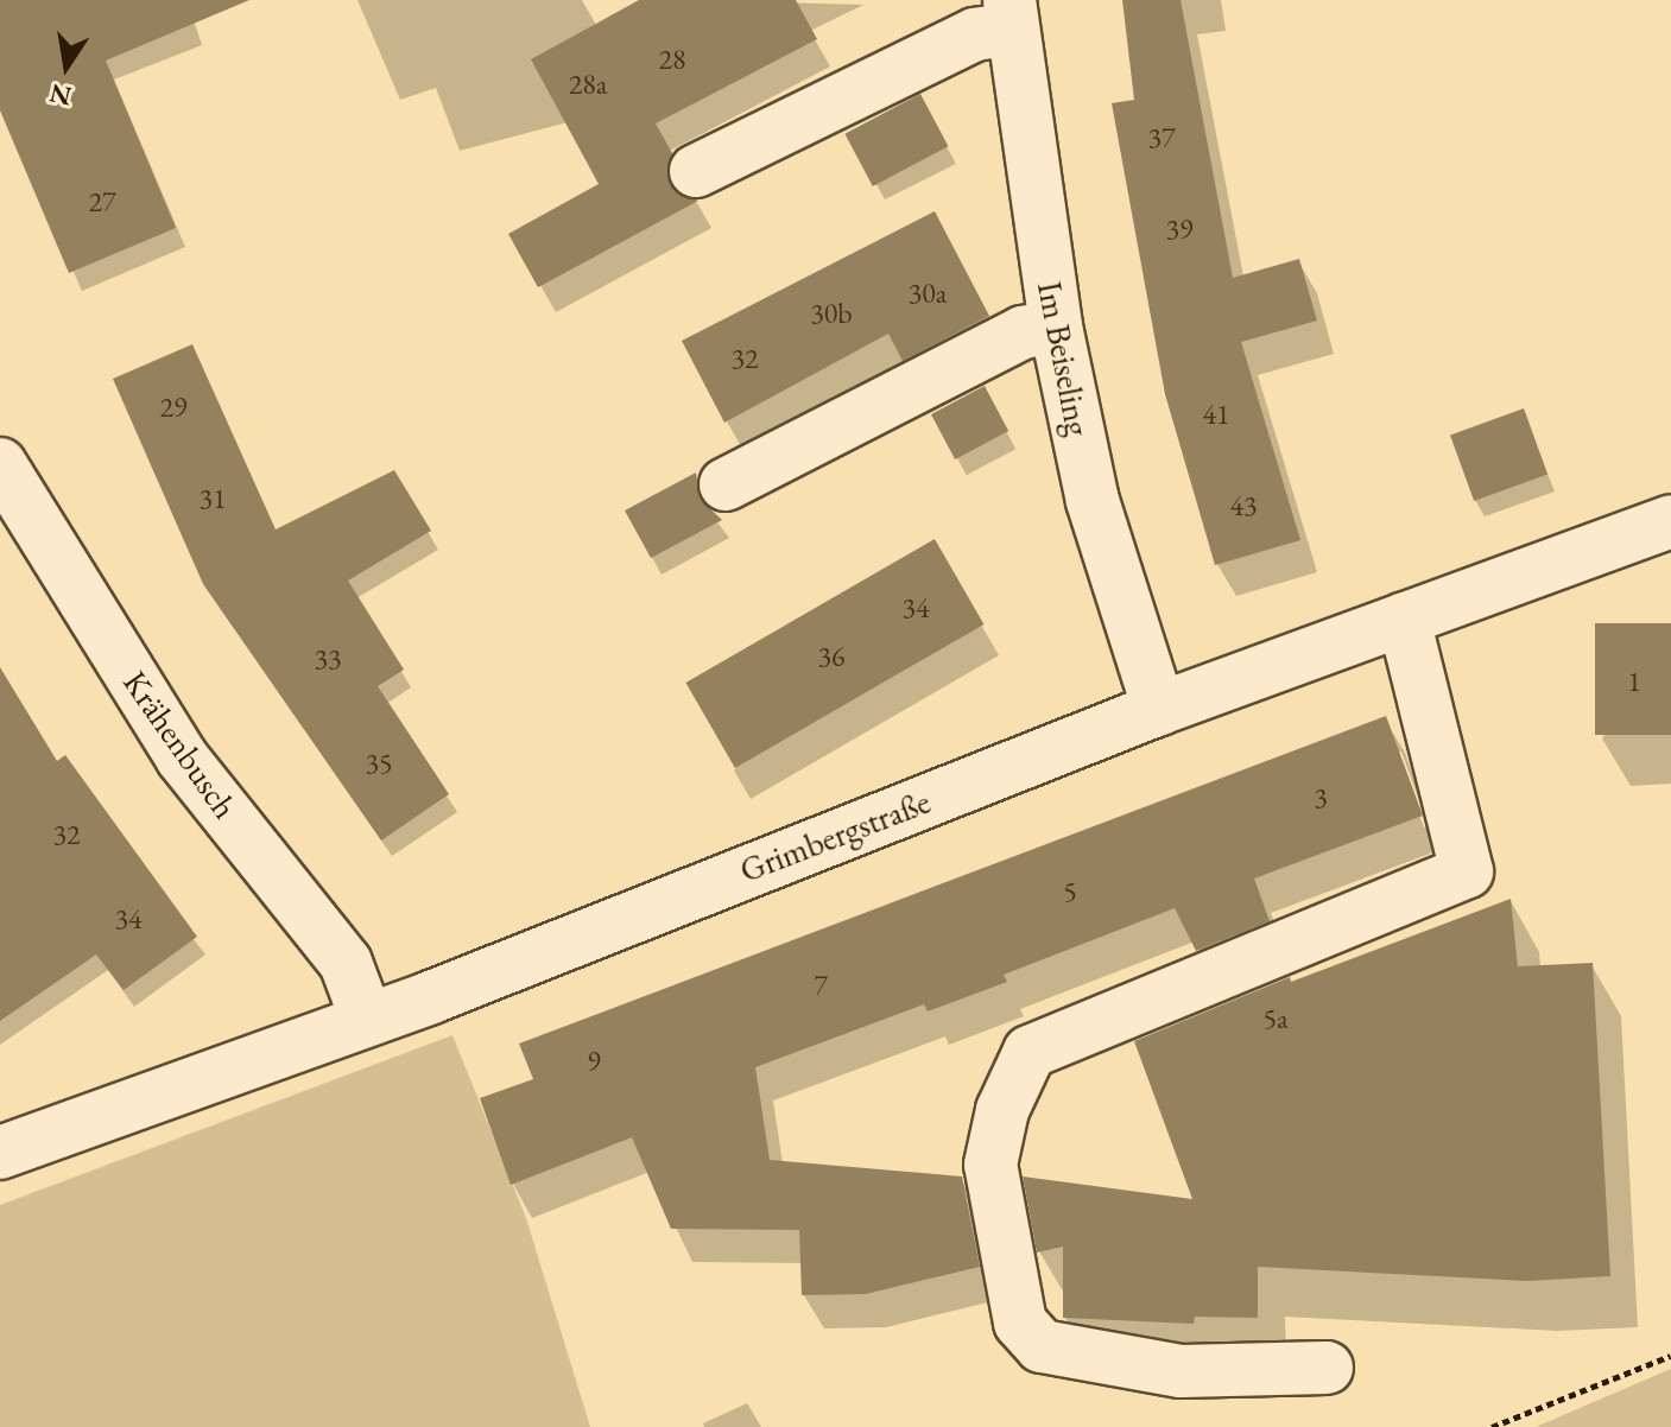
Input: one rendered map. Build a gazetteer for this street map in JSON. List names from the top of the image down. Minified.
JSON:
{"streets":{"street":["Im Beiseling","Krähenbusch","Grimbergstraße"]},"crossings":[["Im Beiseling","Grimbergstraße"],["Krähenbusch","Grimbergstraße"]],"house_numbers":["28","28a","37","27","39","30a","30b","32","29","41","31","43","34","36","33","1","35","3","32","5","34","7","5a","9"],"north":"bottom"}
